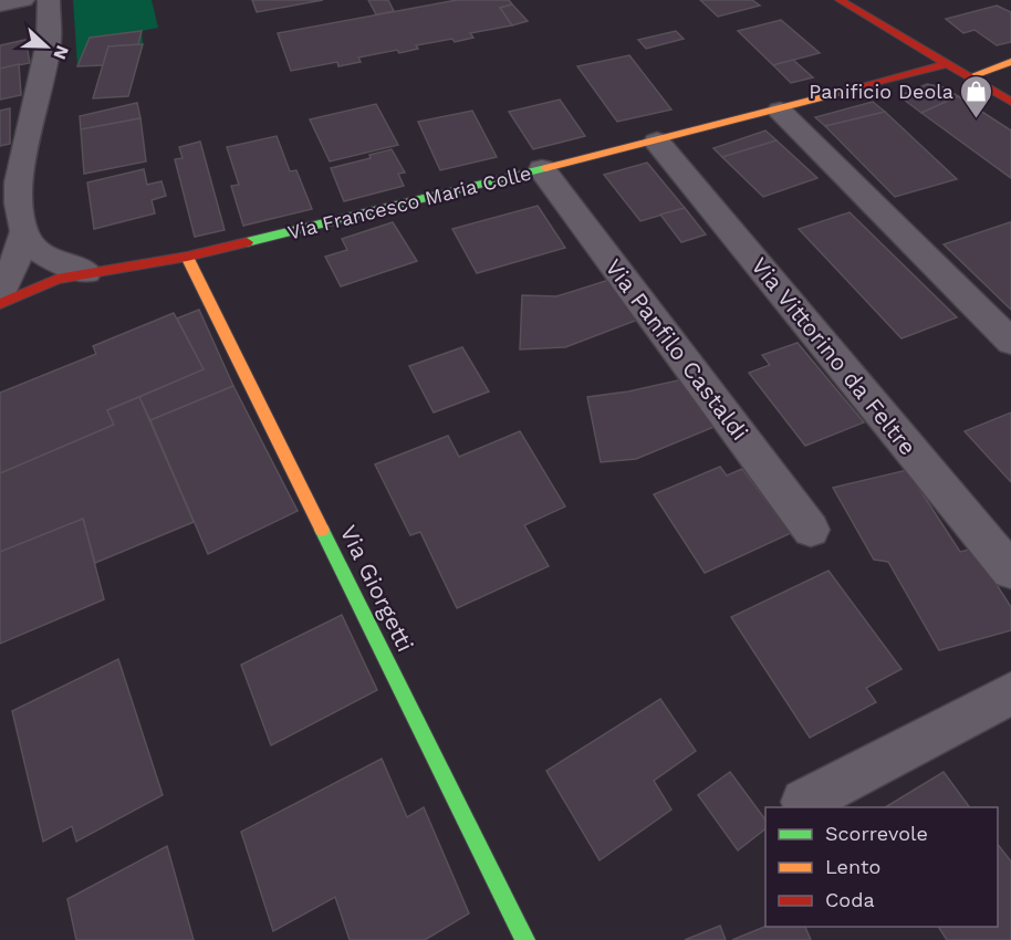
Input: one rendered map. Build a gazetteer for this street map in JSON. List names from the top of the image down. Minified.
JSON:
{"streets":{"street":["Via Francesco Maria Colle","Via Panfilo Castaldi","Via Vittorino da Feltre","Via Giorgetti"]},"crossings":[["Via Francesco Maria Colle","Via Panfilo Castaldi"],["Via Francesco Maria Colle","Via Vittorino da Feltre"],["Via Francesco Maria Colle","Via Giorgetti"]],"places":{"shop":["Panificio Deola"]},"legend":["Scorrevole","Lento","Coda"],"north":"right"}
